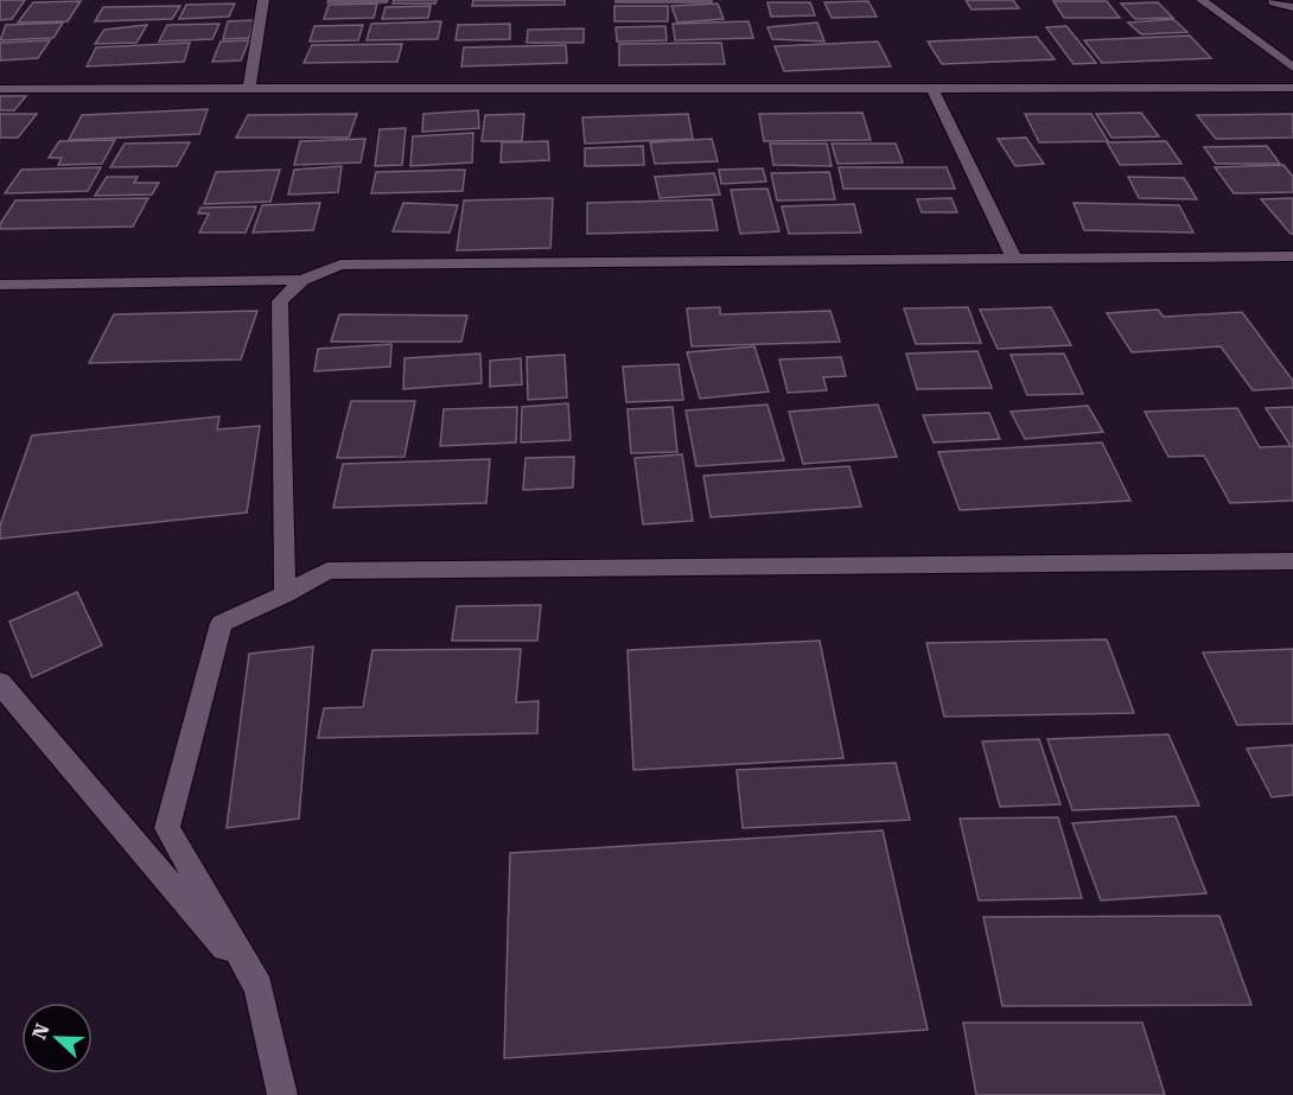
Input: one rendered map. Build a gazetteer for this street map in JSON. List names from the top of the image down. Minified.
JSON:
{"north":"left"}
